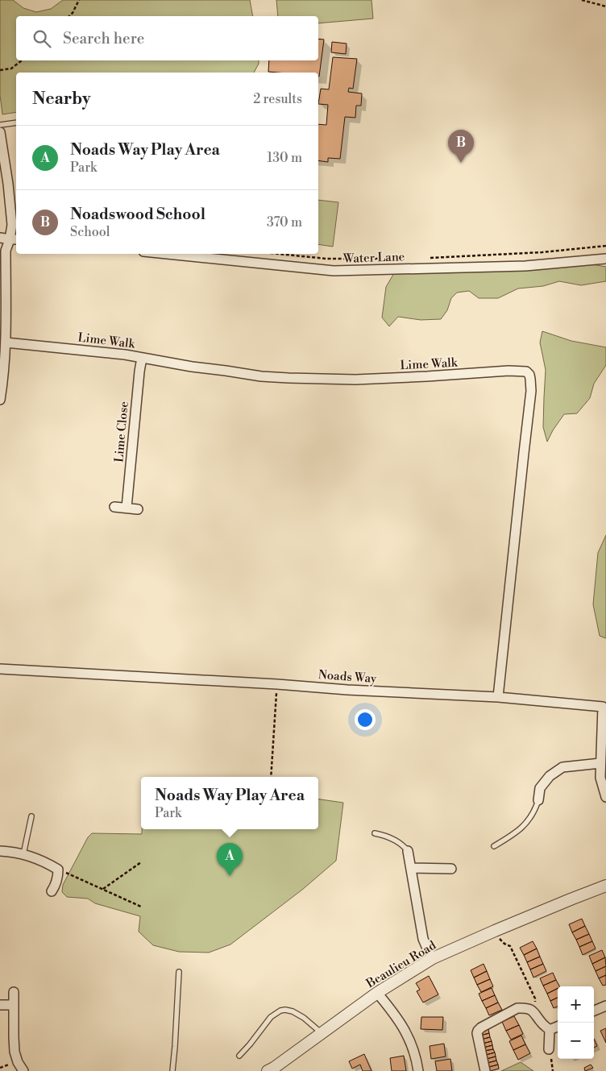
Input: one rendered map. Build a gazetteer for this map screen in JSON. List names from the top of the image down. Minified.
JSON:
{"streets":{"street":["Water Lane","Lime Walk","Lime Close","Noads Way","Beaulieu Road"]},"crossings":[["Lime Walk","Lime Close"],["Lime Walk","Noads Way"]],"page":{"search":"Search here","heading":["Nearby","2 results"],"list":[{"mark":"A","name":"Noads Way Play Area","note":"Park","value":"130 m"},{"mark":"B","name":"Noadswood School","note":"School","value":"370 m"}],"pins":["B","A"],"popup":["Noads Way Play Area","Park"],"map_buttons":["+","−"]}}
